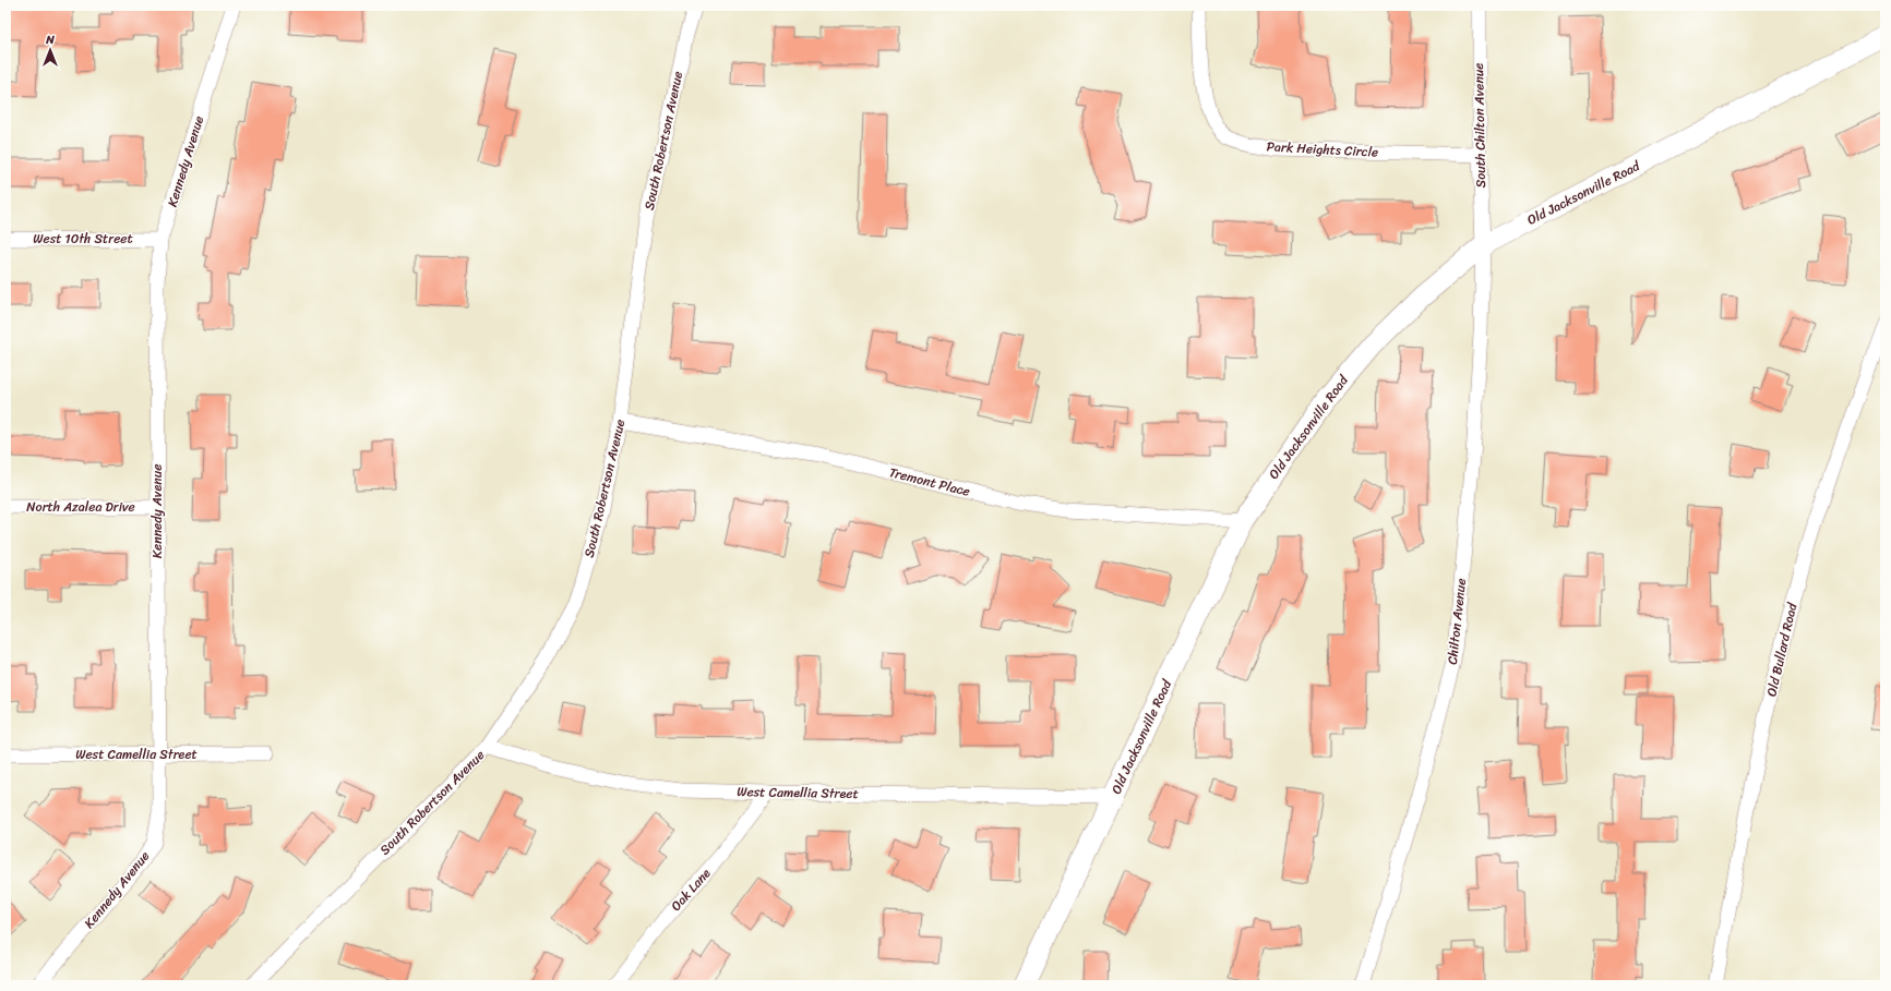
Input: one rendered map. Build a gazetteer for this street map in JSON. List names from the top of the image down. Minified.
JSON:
{"streets":{"main road":["Old Jacksonville Road"],"street":["South Chilton Avenue","South Robertson Avenue","Park Heights Circle","Kennedy Avenue","West 10th Street","Tremont Place","North Azalea Drive","Chilton Avenue","Old Bullard Road","West Camellia Street","Oak Lane"]},"crossings":[["South Chilton Avenue","Park Heights Circle"],["South Chilton Avenue","Old Jacksonville Road"],["South Chilton Avenue","Chilton Avenue"],["South Robertson Avenue","Tremont Place"],["South Robertson Avenue","West Camellia Street"],["Kennedy Avenue","West 10th Street"],["Kennedy Avenue","North Azalea Drive"],["Kennedy Avenue","West Camellia Street"],["Old Jacksonville Road","Tremont Place"],["Old Jacksonville Road","Chilton Avenue"],["Old Jacksonville Road","West Camellia Street"],["West Camellia Street","Oak Lane"]],"north":"top"}
